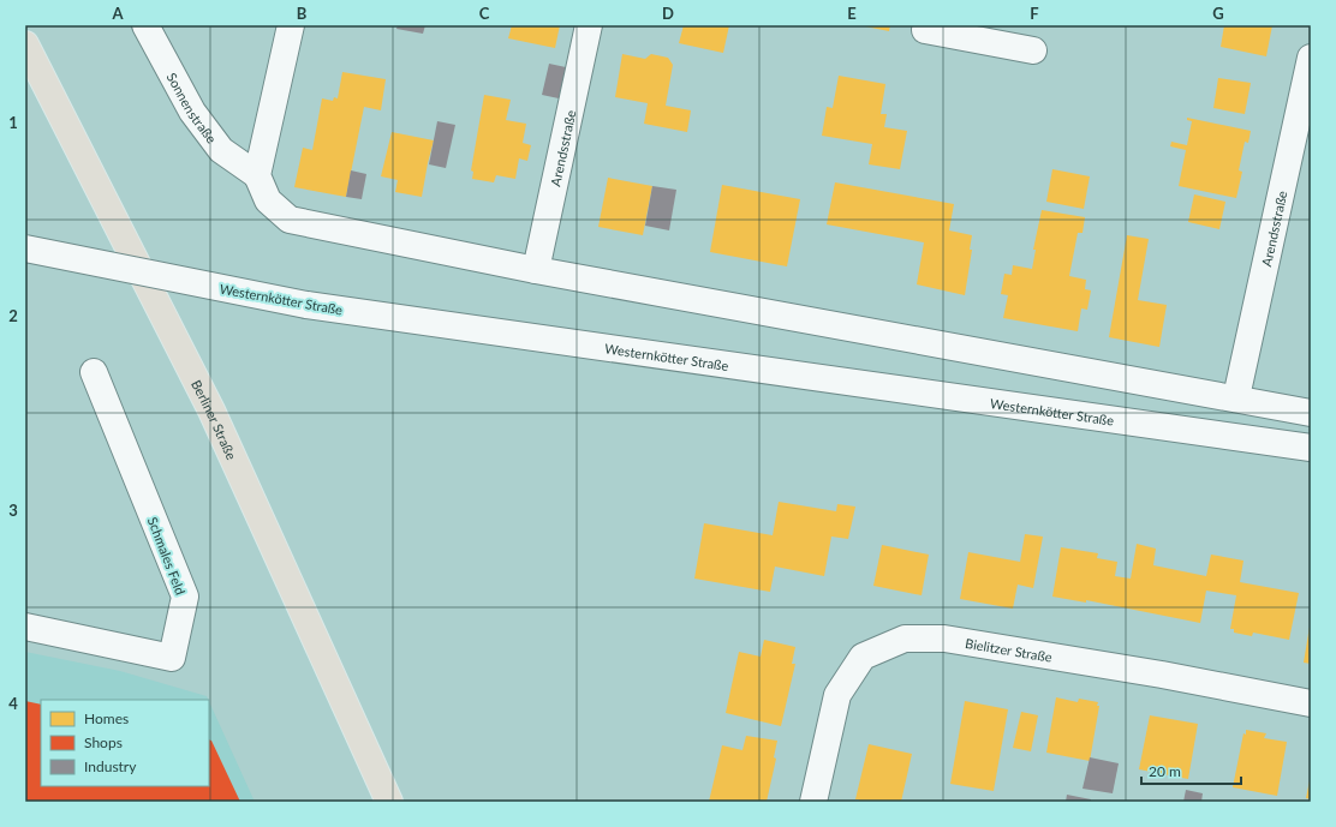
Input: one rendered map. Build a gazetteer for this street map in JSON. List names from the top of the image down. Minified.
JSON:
{"streets":{"main road":["Berliner Straße"],"street":["Sonnenstraße","Arendsstraße","Westernkötter Straße","Schmales Feld","Bielitzer Straße"]},"legend":["Homes","Shops","Industry"],"scale_bar":"20 m","grid":{"columns":["A","B","C","D","E","F","G"],"rows":["1","2","3","4"]}}
